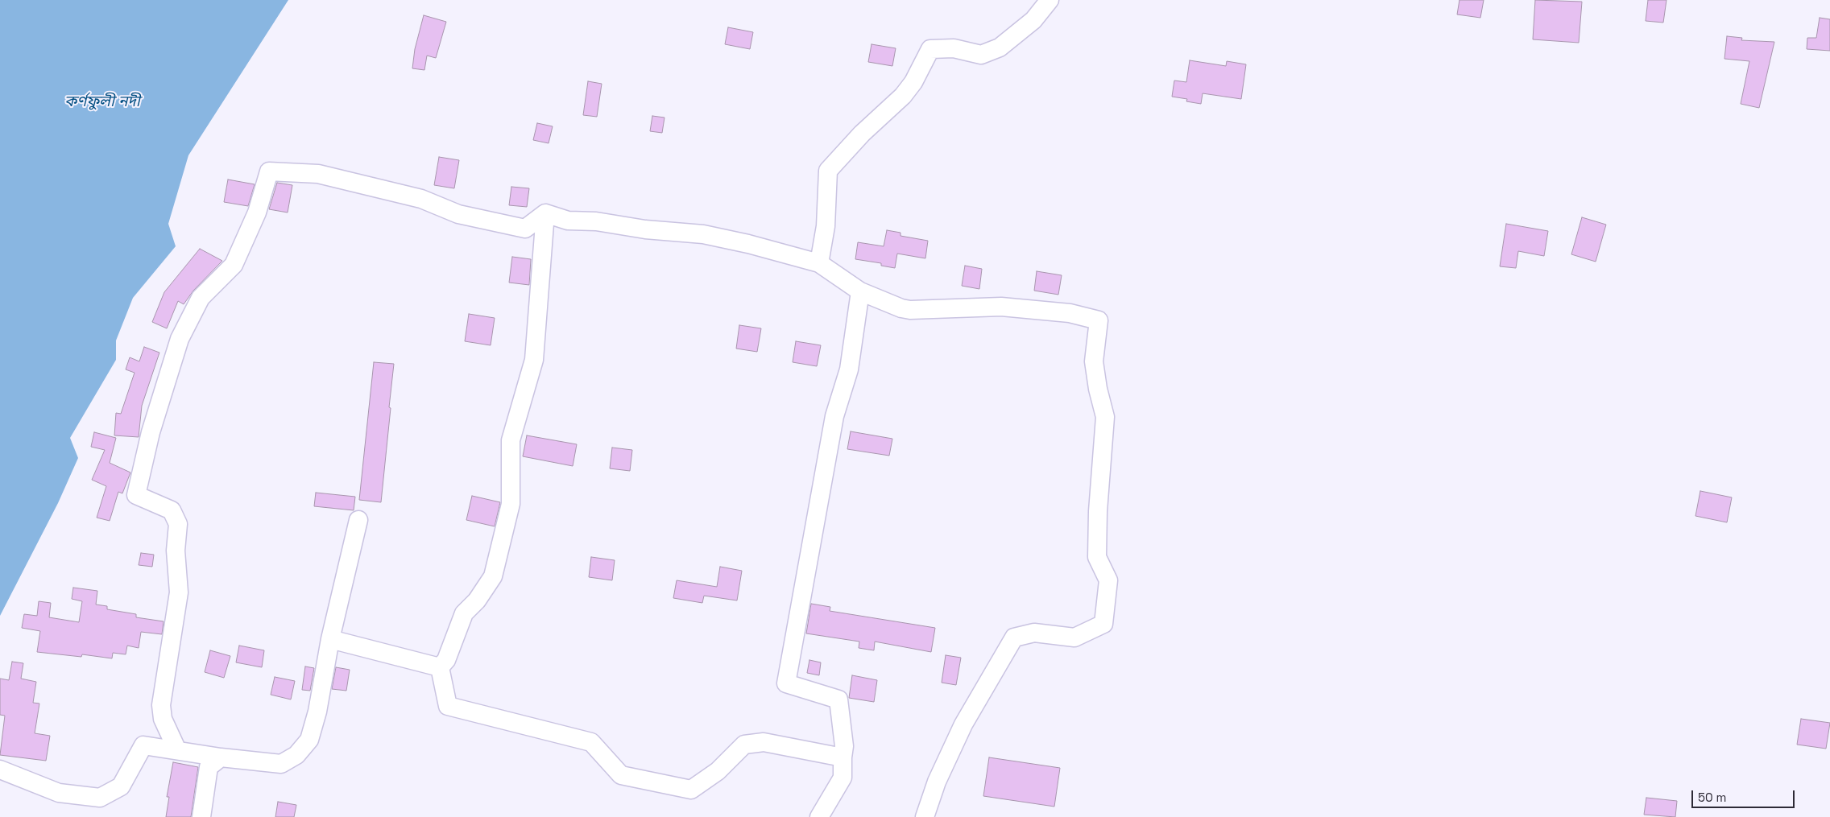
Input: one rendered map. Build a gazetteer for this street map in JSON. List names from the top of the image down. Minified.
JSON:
{"water":["কর্ণফুলী নদী"],"scale_bar":"50 m"}
